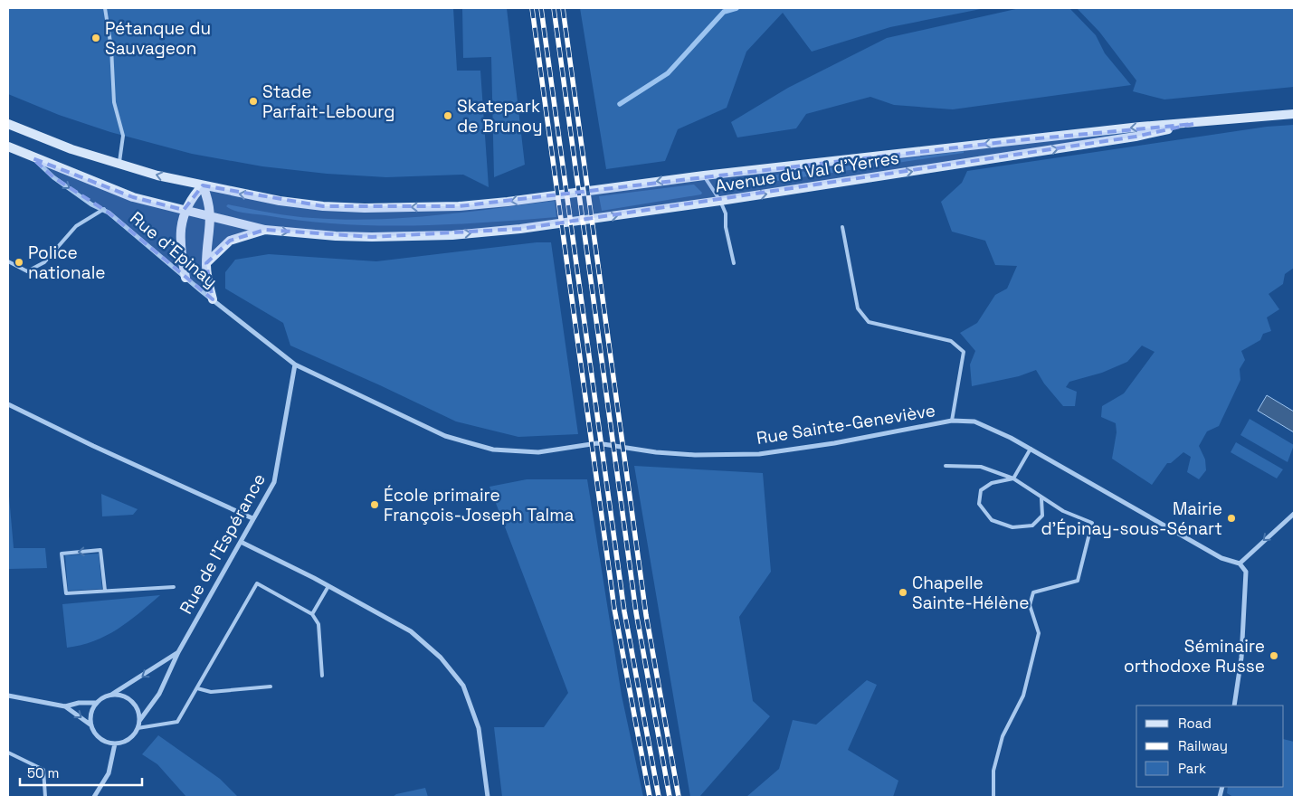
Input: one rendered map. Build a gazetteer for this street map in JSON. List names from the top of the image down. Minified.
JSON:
{"streets":{"main road":["Avenue du Val d'Yerres"],"street":["Rue d'Epinay","Rue Sainte-Geneviève","Rue de l'Espérance"]},"crossings":[["Rue d'Epinay","Rue Sainte-Geneviève"],["Rue d'Epinay","Rue de l'Espérance"],["Rue Sainte-Geneviève","Rue de l'Espérance"]],"places":["Pétanque du Sauvageon","Stade Parfait-Lebourg","Skatepark de Brunoy","Police nationale","École primaire François-Joseph Talma","Mairie d'Épinay-sous-Sénart","Chapelle Sainte-Hélène","Séminaire orthodoxe Russe"],"legend":["Road","Railway","Park"],"scale_bar":"50 m"}
